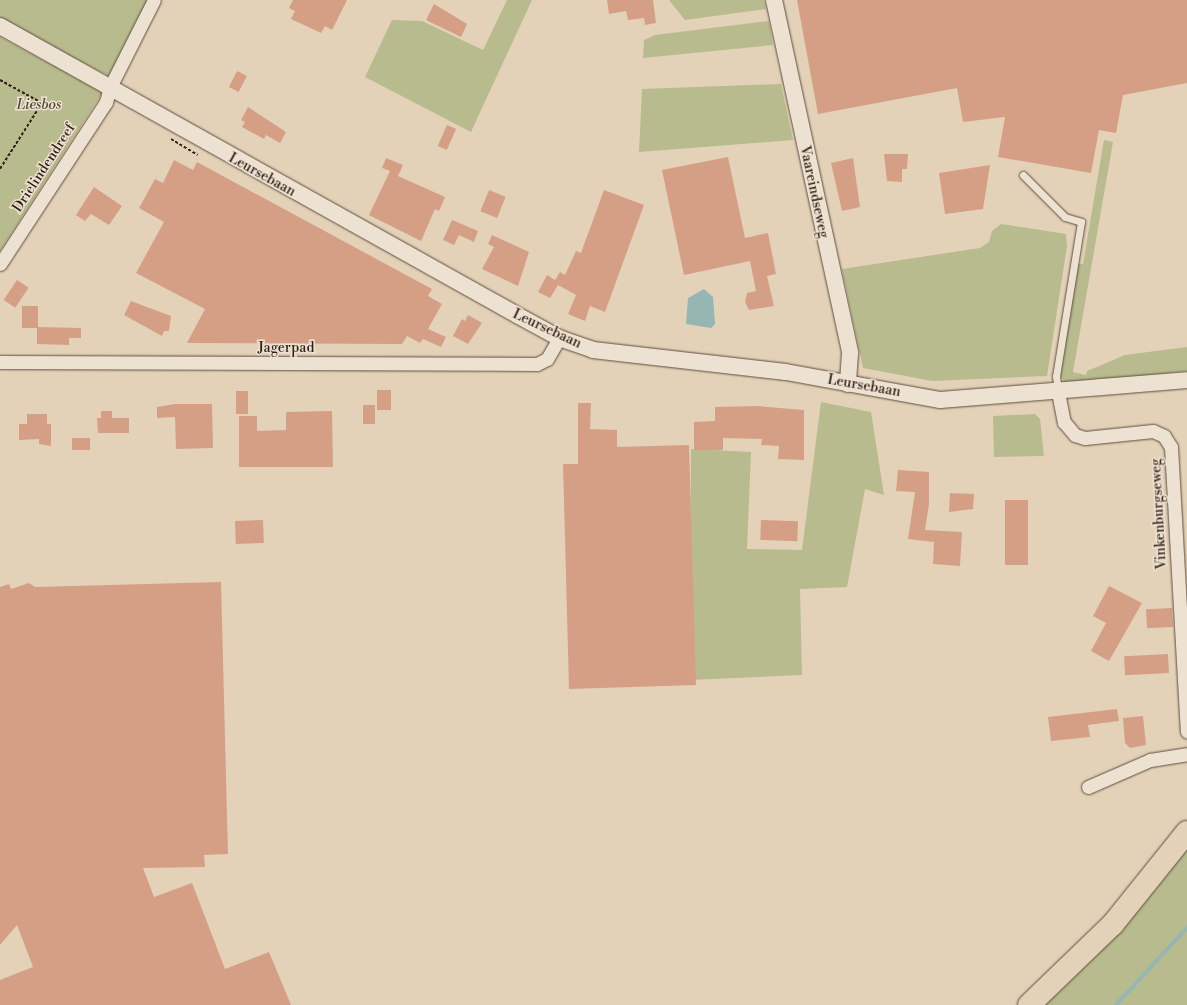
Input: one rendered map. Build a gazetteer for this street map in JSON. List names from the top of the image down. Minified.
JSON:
{"streets":{"street":["Drielindendreef","Leursebaan","Vaareindseweg","Jagerpad","Vinkenburgseweg"]},"crossings":[["Drielindendreef","Leursebaan"],["Leursebaan","Vaareindseweg"],["Leursebaan","Jagerpad"],["Leursebaan","Vinkenburgseweg"]],"parks":["Liesbos"]}
